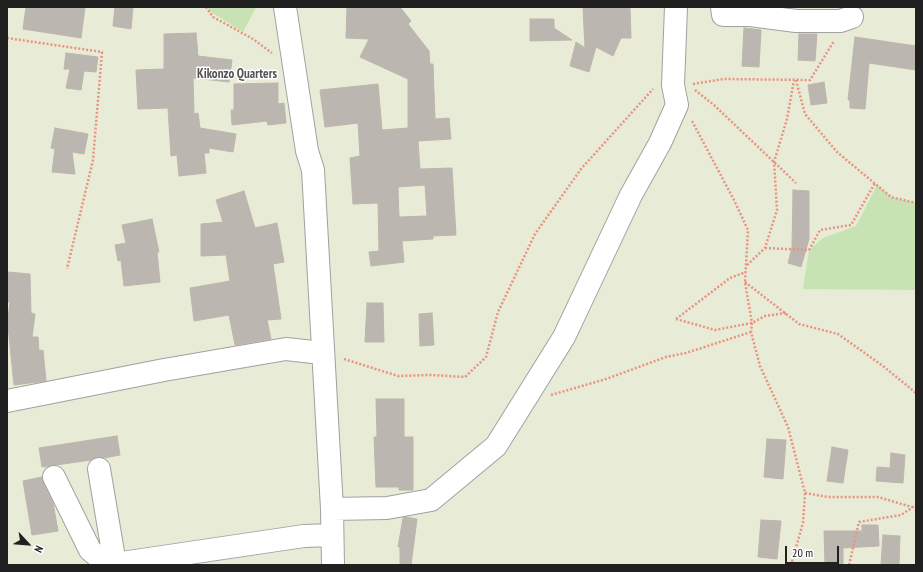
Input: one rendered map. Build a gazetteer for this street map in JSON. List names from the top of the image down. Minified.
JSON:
{"districts":["Kikonzo Quarters"],"scale_bar":"20 m","north":"bottom right"}
